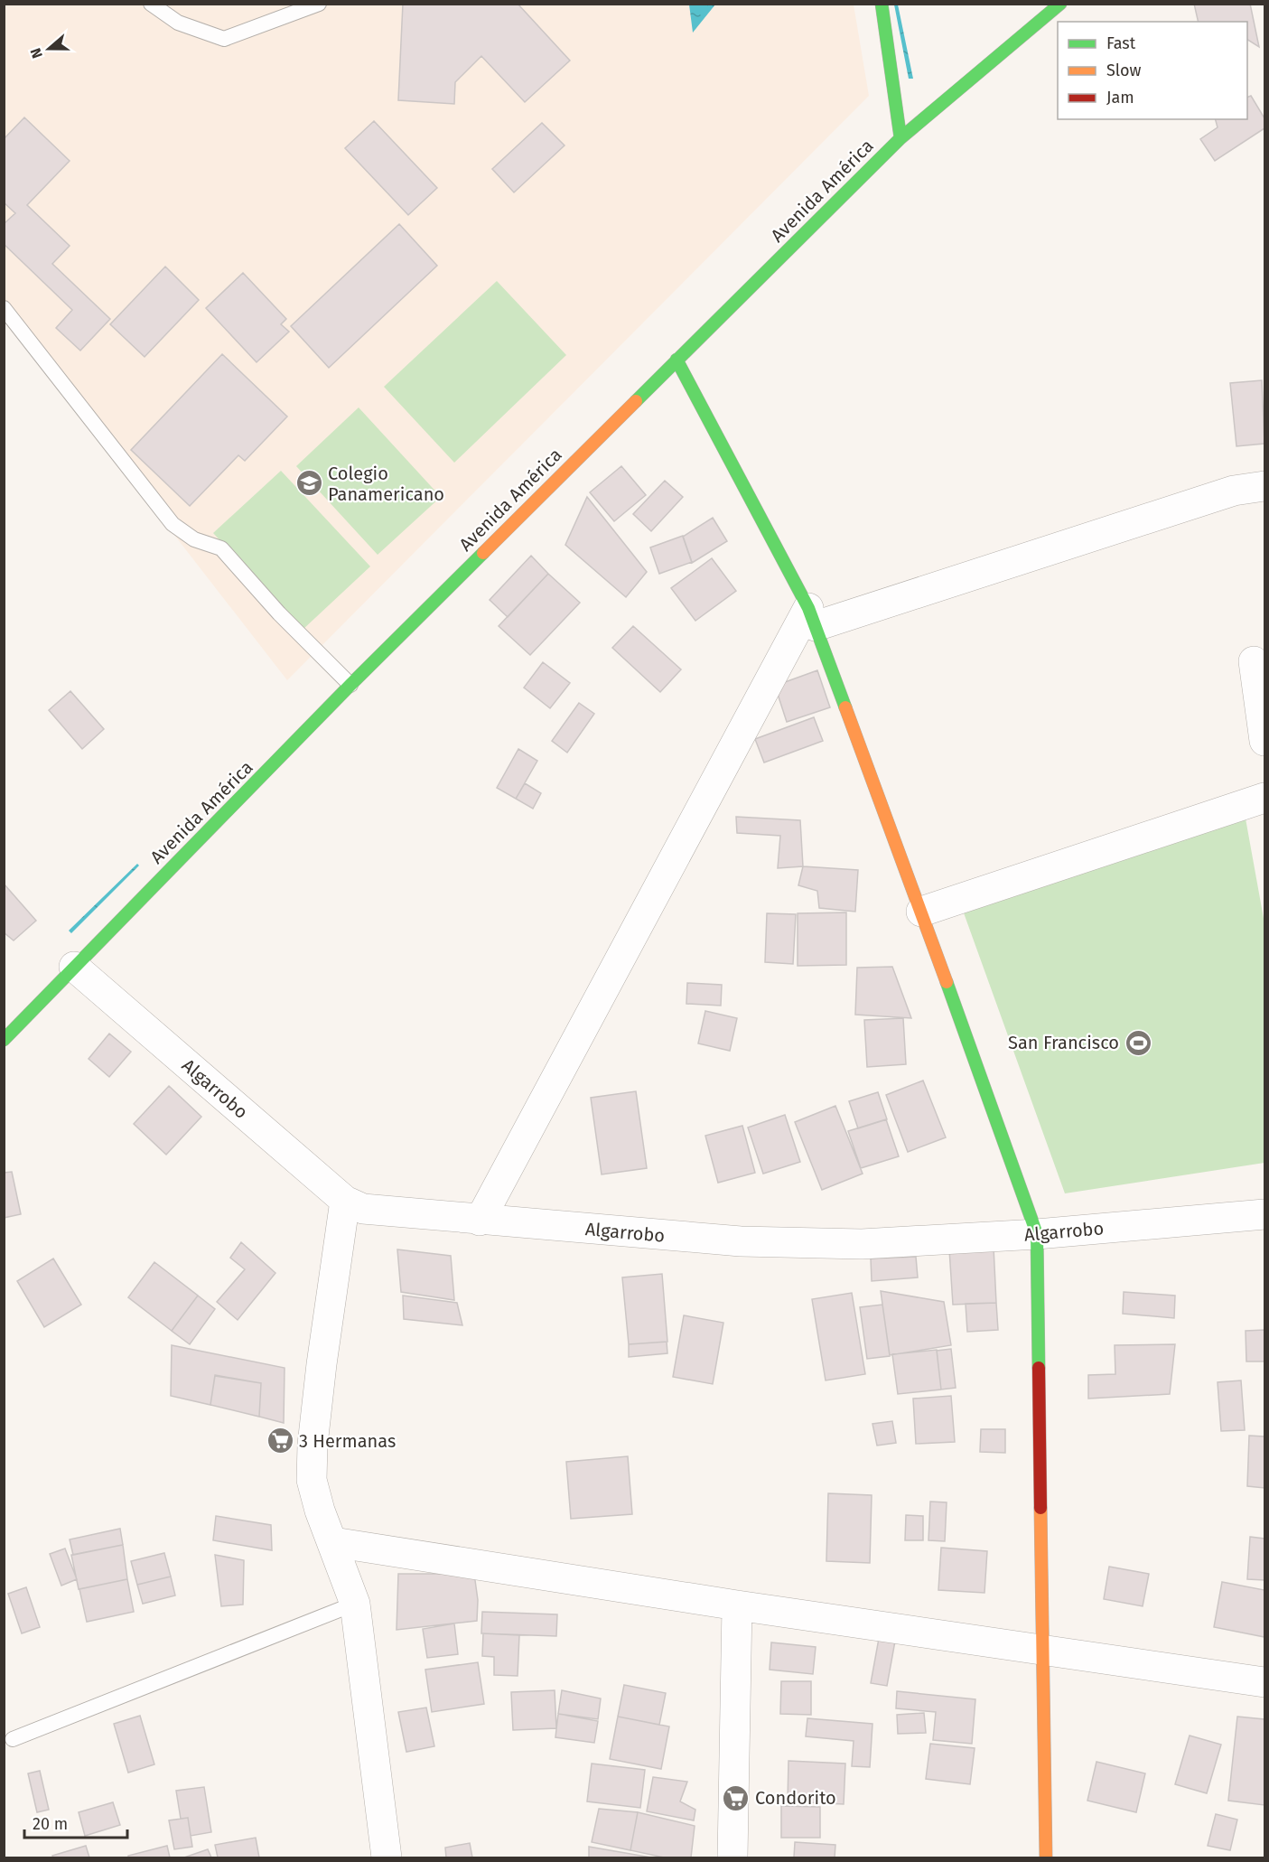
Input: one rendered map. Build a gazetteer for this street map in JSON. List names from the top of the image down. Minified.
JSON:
{"streets":{"street":["Avenida América","Algarrobo"]},"crossings":[["Avenida América","Algarrobo"]],"places":{"school or university":["Colegio Panamericano"],"sports":["San Francisco"],"supermarket":["3 Hermanas","Condorito"]},"legend":["Fast","Slow","Jam"],"scale_bar":"20 m","north":"left"}
